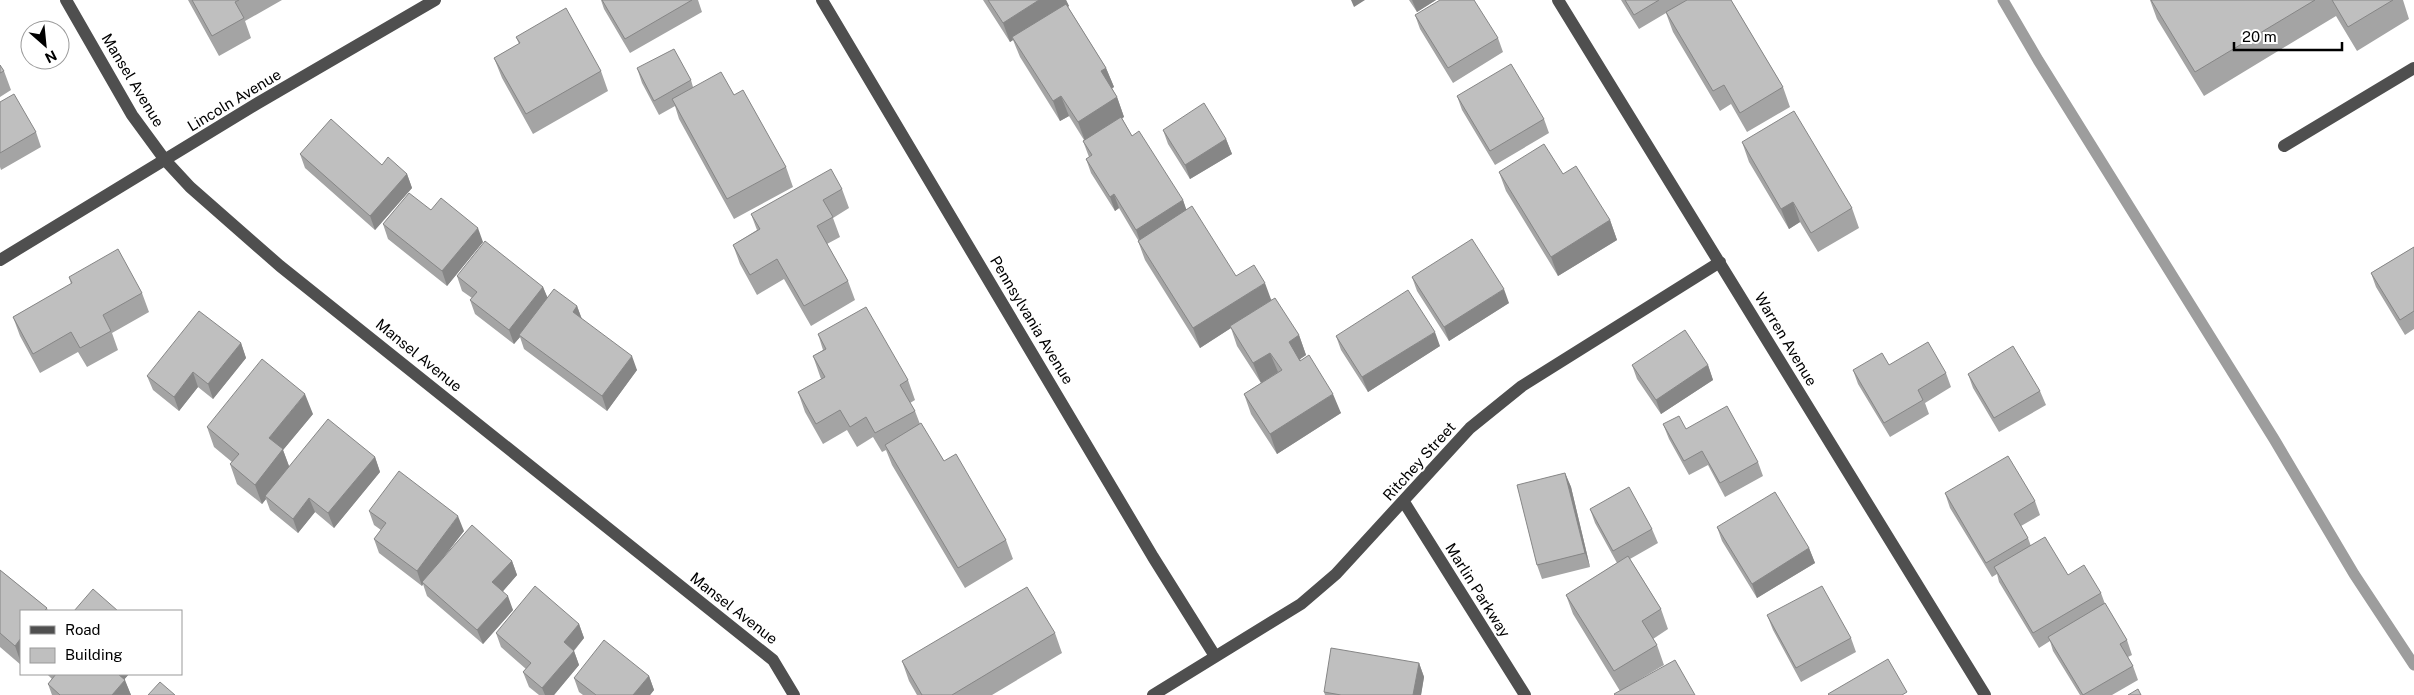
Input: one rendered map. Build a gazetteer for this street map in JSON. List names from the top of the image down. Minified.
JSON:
{"streets":{"street":["Mansel Avenue","Lincoln Avenue","Pennsylvania Avenue","Warren Avenue","Ritchey Street","Marlin Parkway"]},"crossings":[["Mansel Avenue","Lincoln Avenue"],["Pennsylvania Avenue","Ritchey Street"],["Warren Avenue","Ritchey Street"],["Ritchey Street","Marlin Parkway"]],"legend":["Road","Building"],"scale_bar":"20 m","north":"bottom right"}
